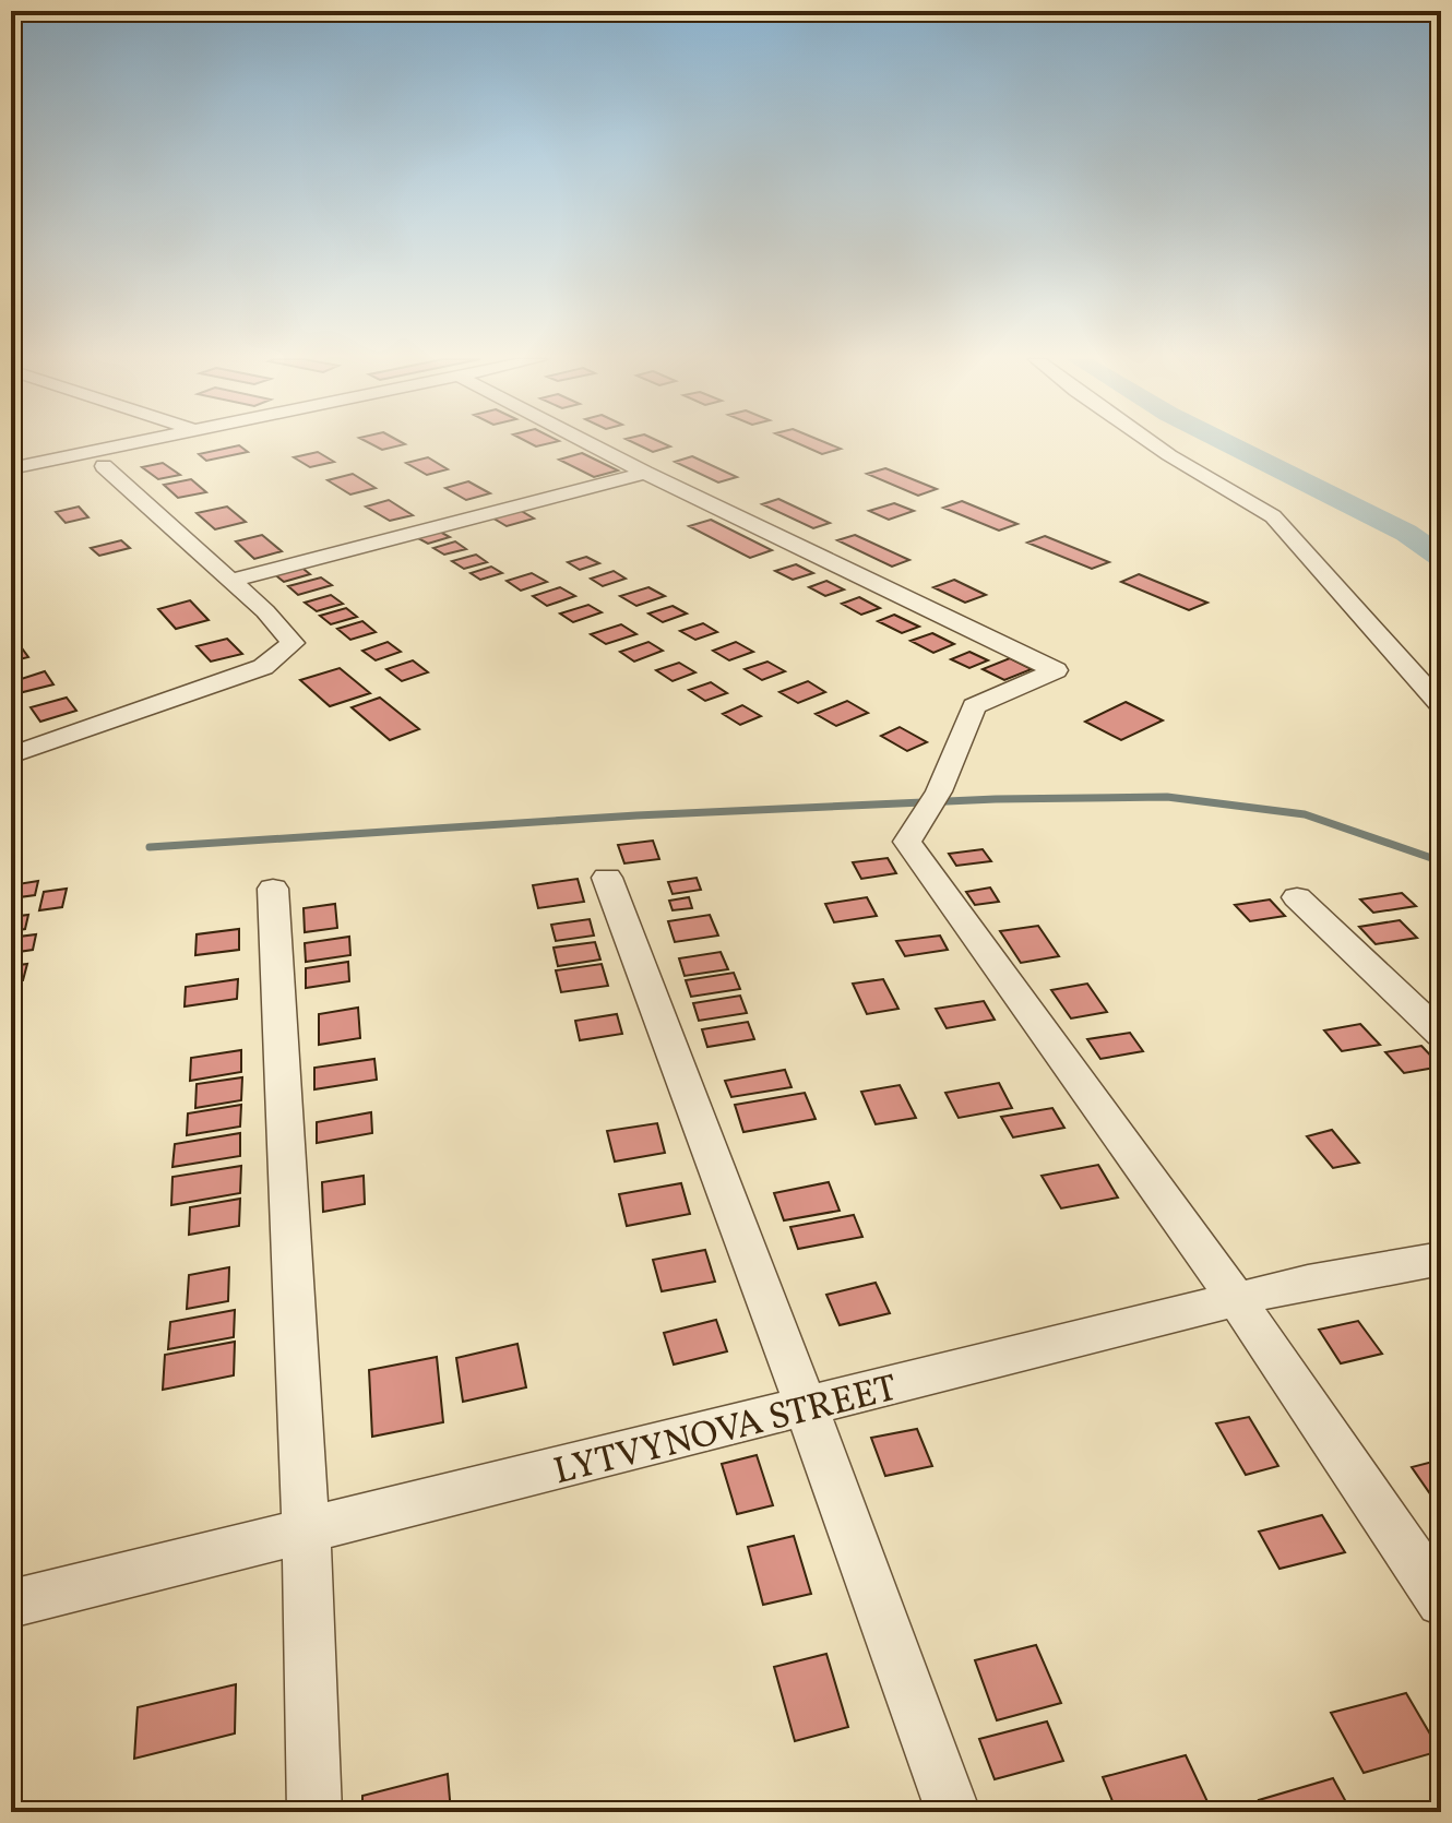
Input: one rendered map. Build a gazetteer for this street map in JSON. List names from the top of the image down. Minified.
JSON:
{"streets":{"street":["LYTVYNOVA STREET"]}}
